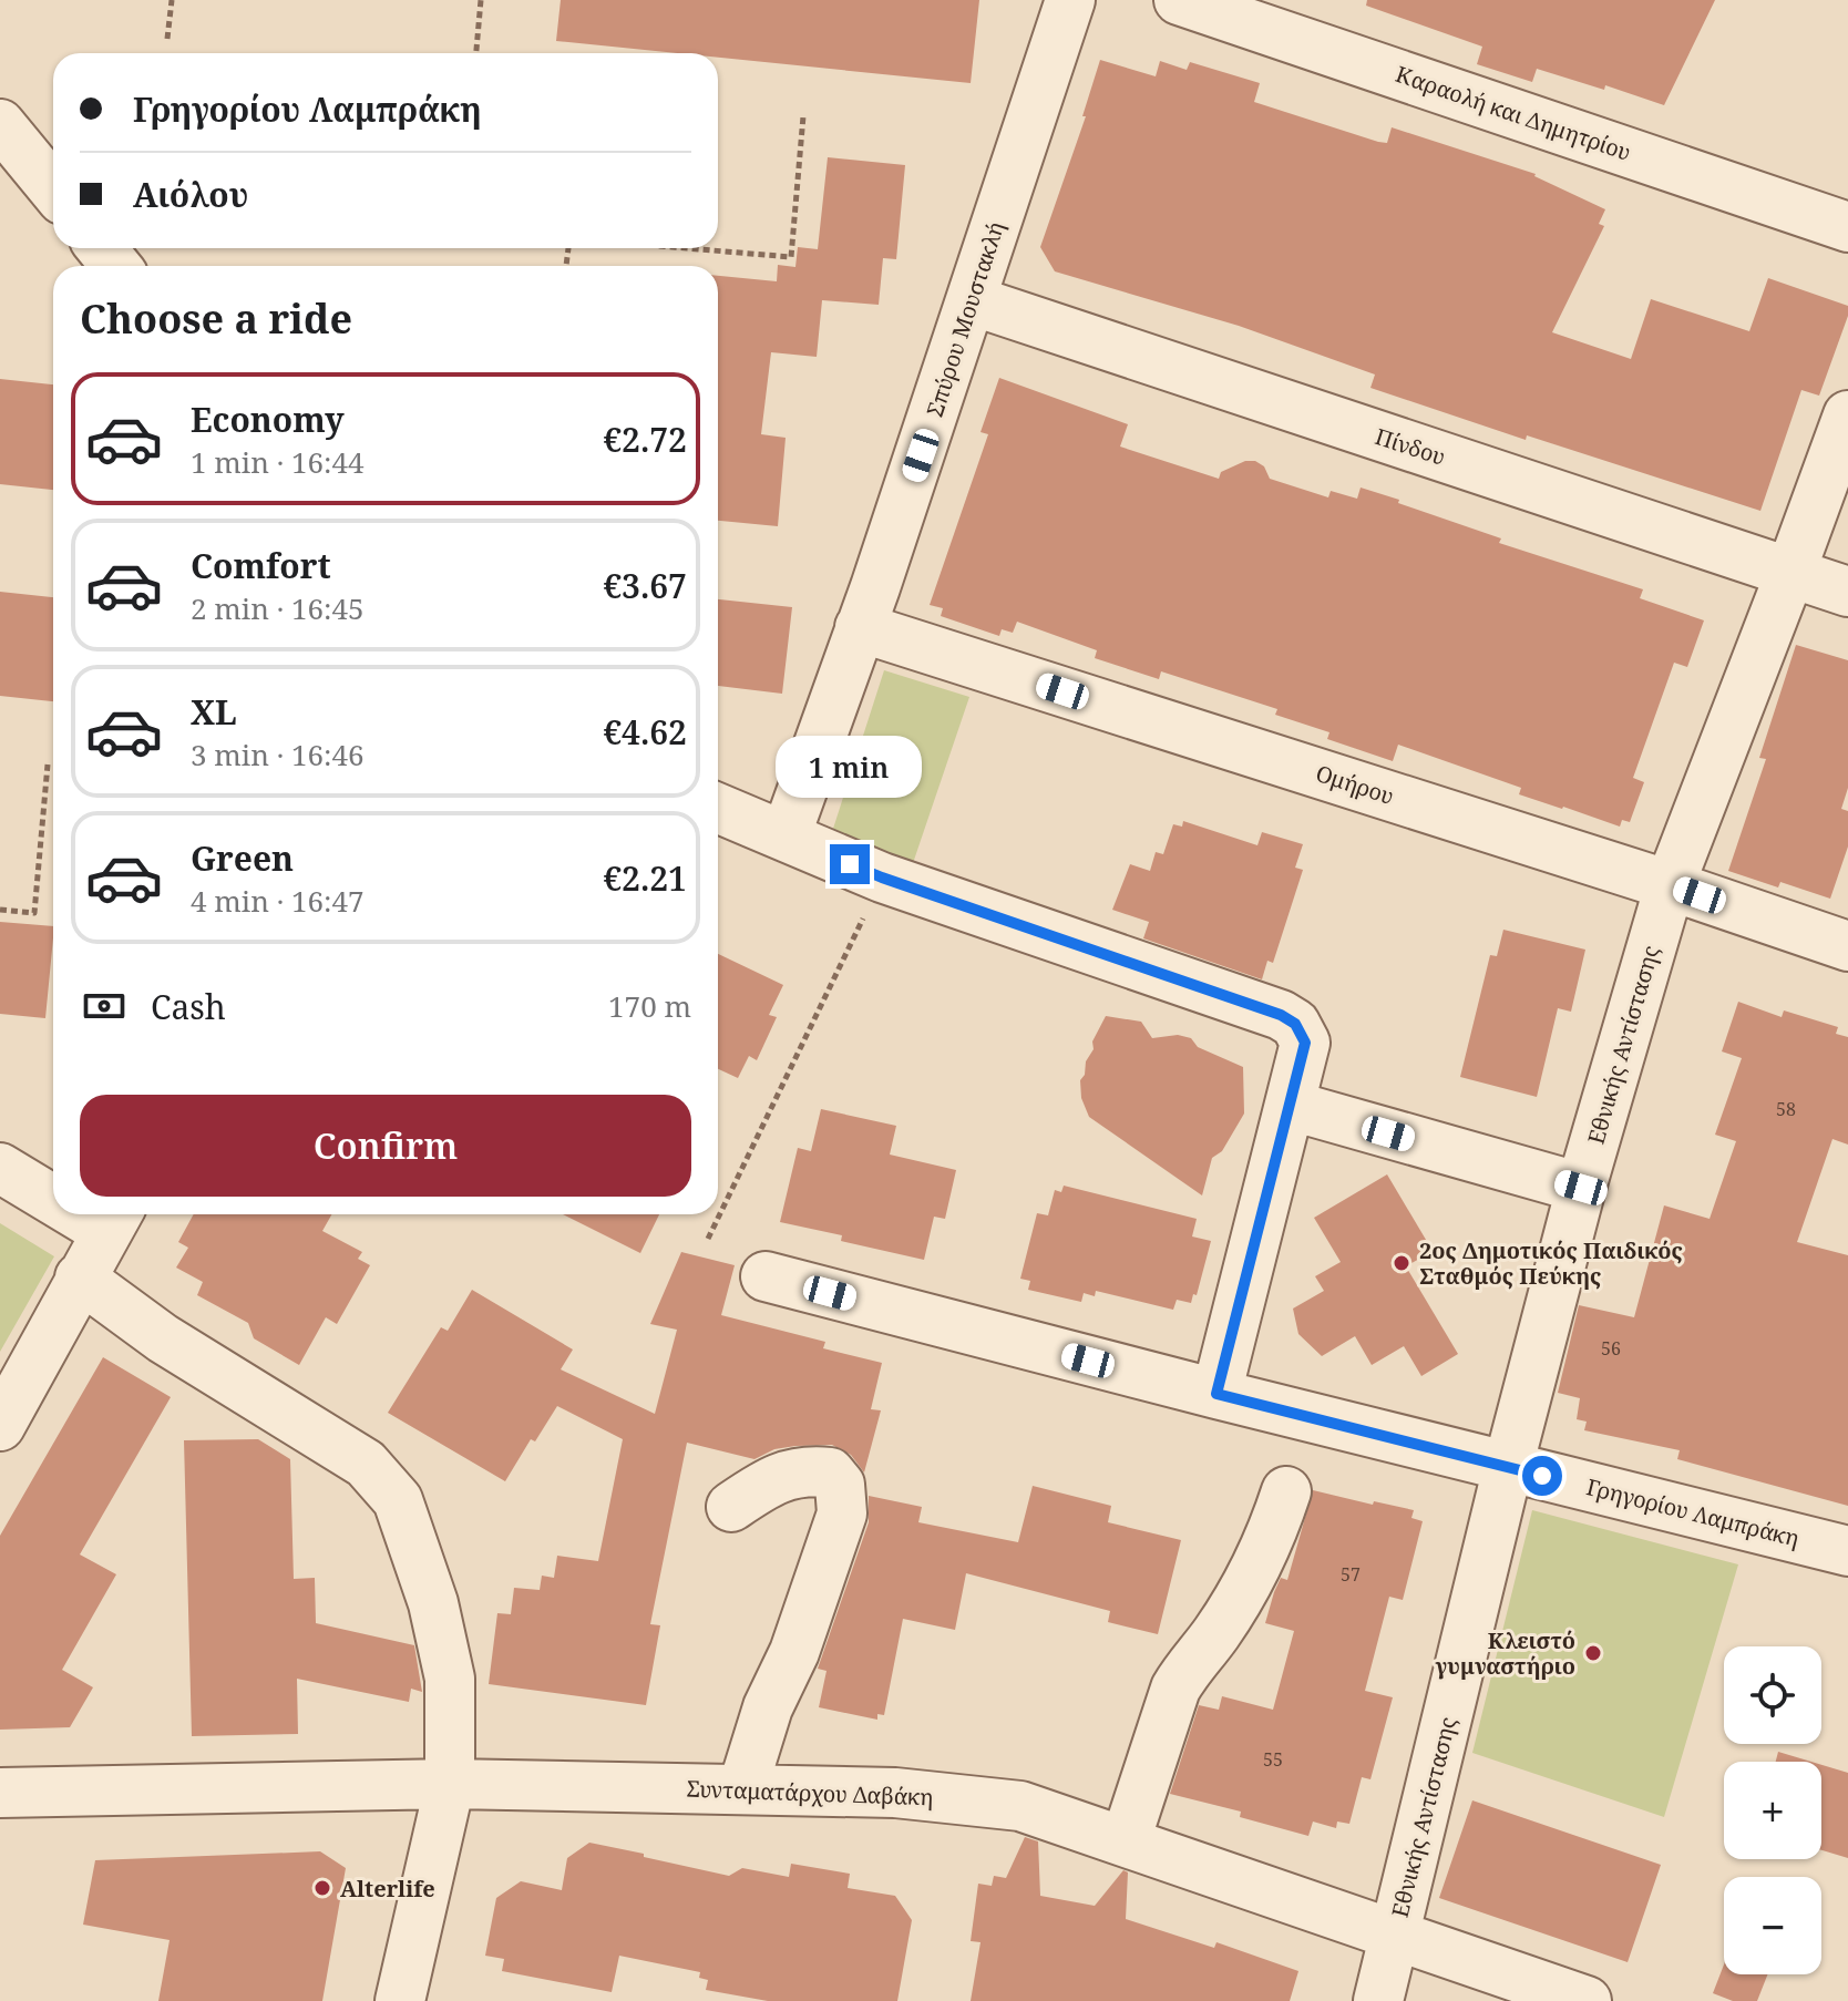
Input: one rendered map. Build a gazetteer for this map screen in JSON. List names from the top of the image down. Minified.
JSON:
{"streets":{"street":["Καραολή και Δημητρίου","Σπύρου Μουστακλή","Πίνδου","Ομήρου","Εθνικής Αντίστασης","Γρηγορίου Λαμπράκη","Συνταματάρχου Δαβάκη"]},"crossings":[["Σπύρου Μουστακλή","Πίνδου"],["Σπύρου Μουστακλή","Ομήρου"],["Πίνδου","Εθνικής Αντίστασης"],["Ομήρου","Εθνικής Αντίστασης"],["Εθνικής Αντίστασης","Γρηγορίου Λαμπράκη"],["Εθνικής Αντίστασης","Συνταματάρχου Δαβάκη"]],"places":["2ος Δημοτικός Παιδικός Σταθμός Πεύκης","Κλειστό γυμναστήριο","Alterlife"],"house_numbers":["58","56","57","55"],"page":{"banner":["Γρηγορίου Λαμπράκη","Αιόλου"],"heading":"Choose a ride","list":[{"name":"Economy","note":"1 min · 16:44","value":"€2.72"},{"name":"Comfort","note":"2 min · 16:45","value":"€3.67"},{"name":"XL","note":"3 min · 16:46","value":"€4.62"},{"name":"Green","note":"4 min · 16:47","value":"€2.21"}],"bubble":"1 min","pay":["Cash","170 m"],"buttons":"Confirm","map_buttons":["+","−"]}}
